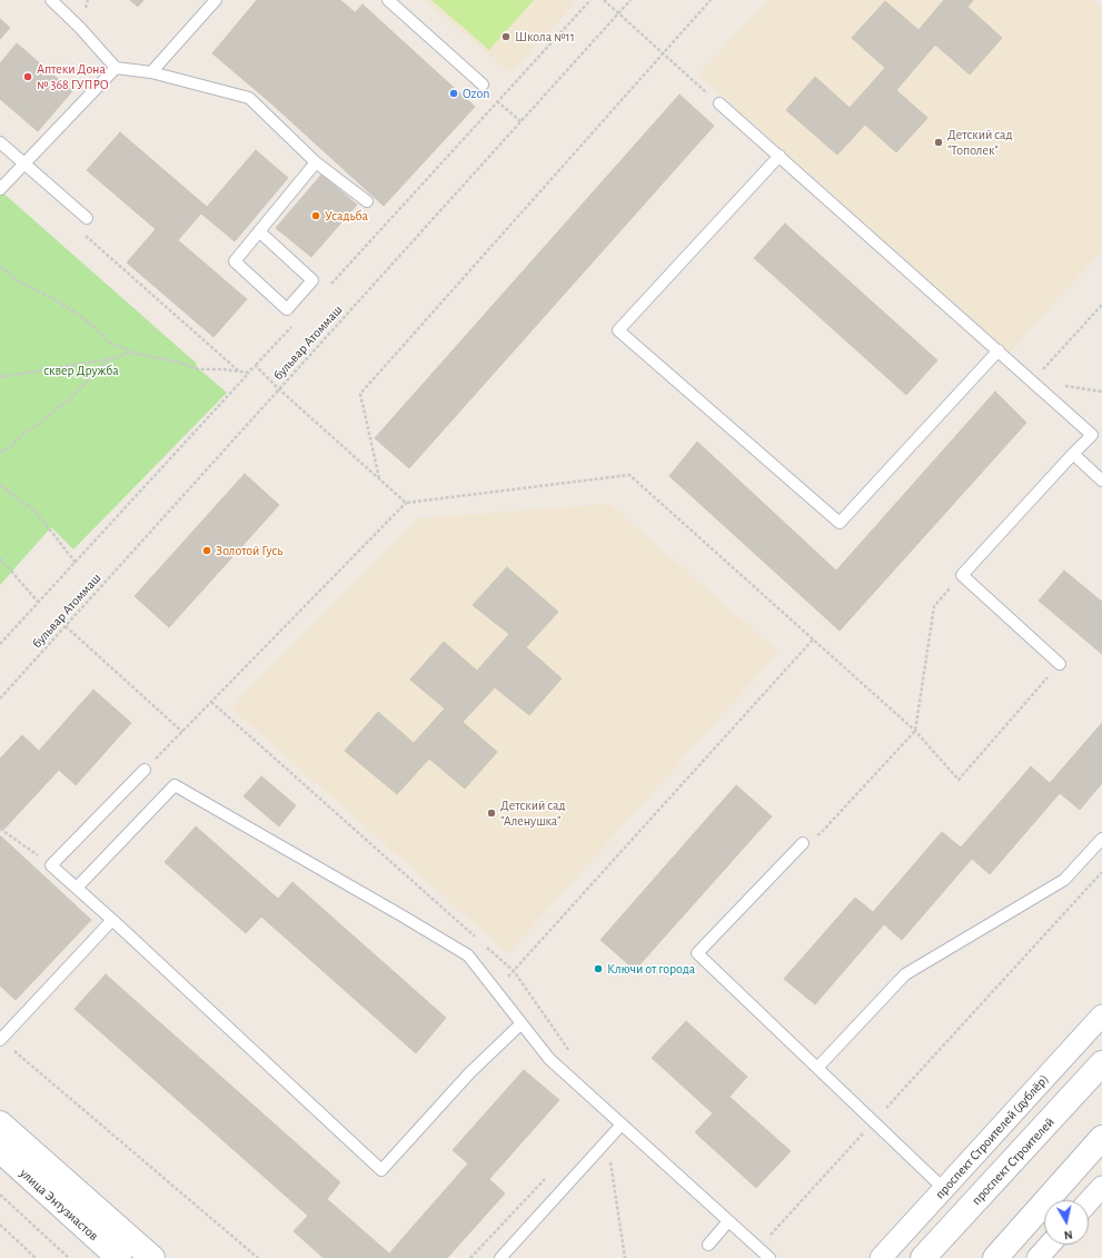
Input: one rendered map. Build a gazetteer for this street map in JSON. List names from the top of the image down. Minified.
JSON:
{"streets":{"main road":["проспект Строителей","улица Энтузиастов"],"street":["проспект Строителей (дублёр)"],"path":["бульвар Атоммаш"]},"parks":["сквер Дружба"],"places":["Школа №11","Аптеки Дона № 368 ГУПРО","Ozon","Детский сад \"Тополек\"","Усадьба","Золотой Гусь","Детский сад \"Аленушка\"","Ключи от города"],"north":"bottom"}
